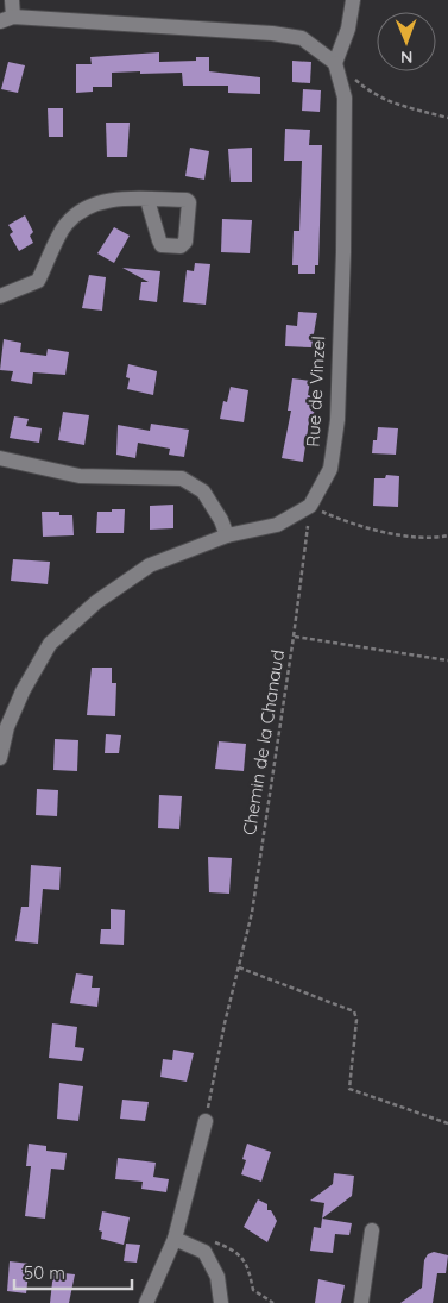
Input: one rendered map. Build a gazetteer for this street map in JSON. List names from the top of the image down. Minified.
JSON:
{"streets":{"street":["Rue de Vinzel"],"path":["Chemin de la Chanaud"]},"crossings":[["Rue de Vinzel","Chemin de la Chanaud"]],"scale_bar":"50 m","north":"bottom"}
